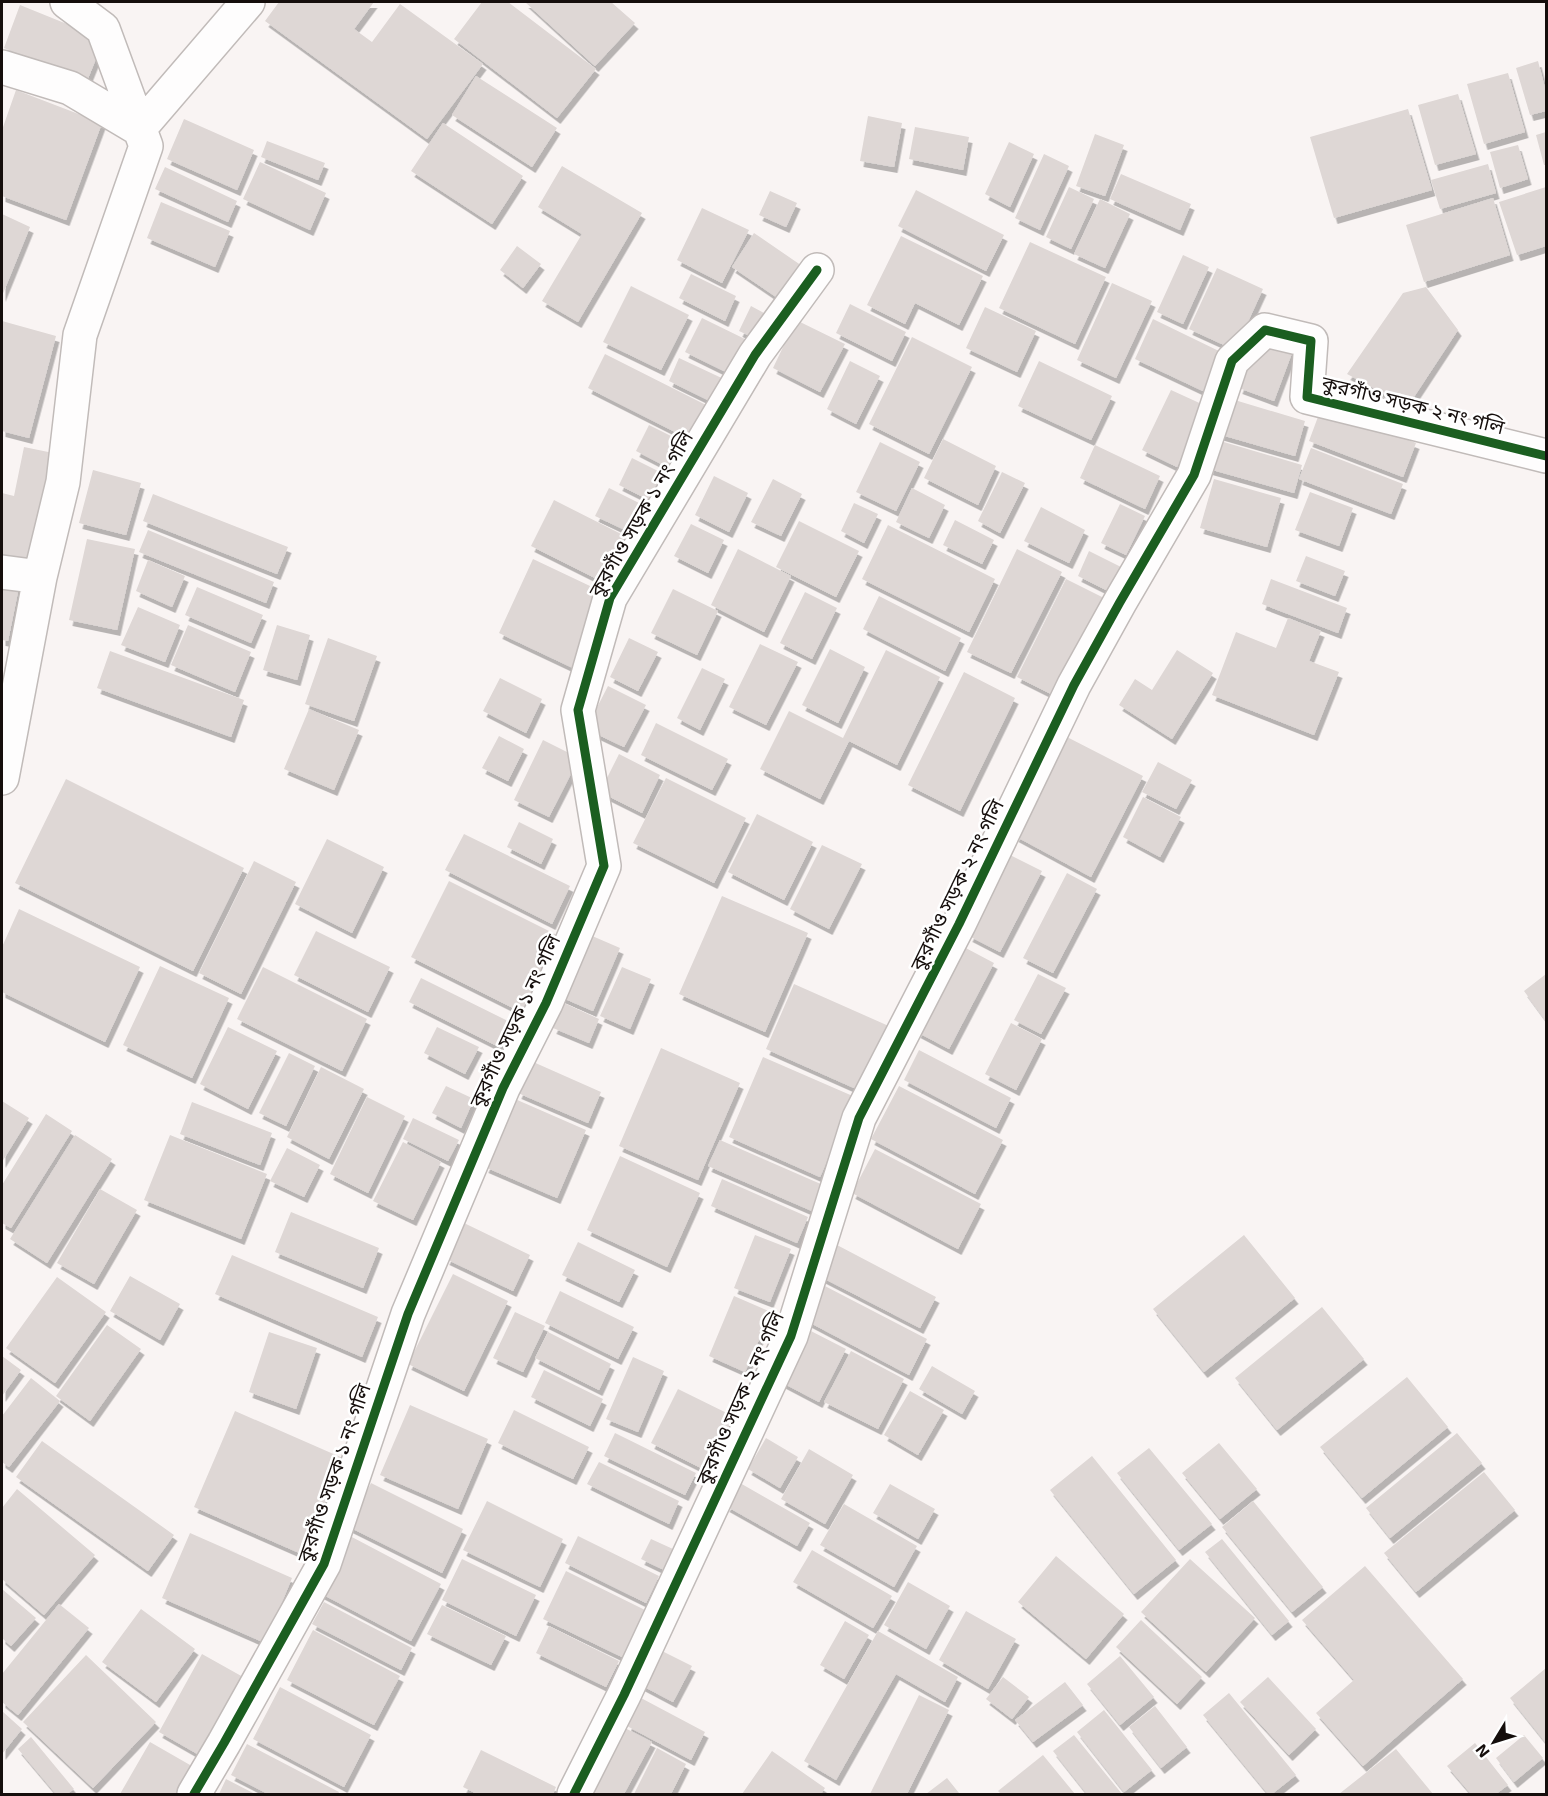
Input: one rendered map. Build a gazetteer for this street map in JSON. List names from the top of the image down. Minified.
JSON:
{"streets":{"street":["কুরগাঁও সড়ক ২ নং গলি","কুরগাঁও সড়ক ১ নং গলি"]},"north":"bottom left"}
